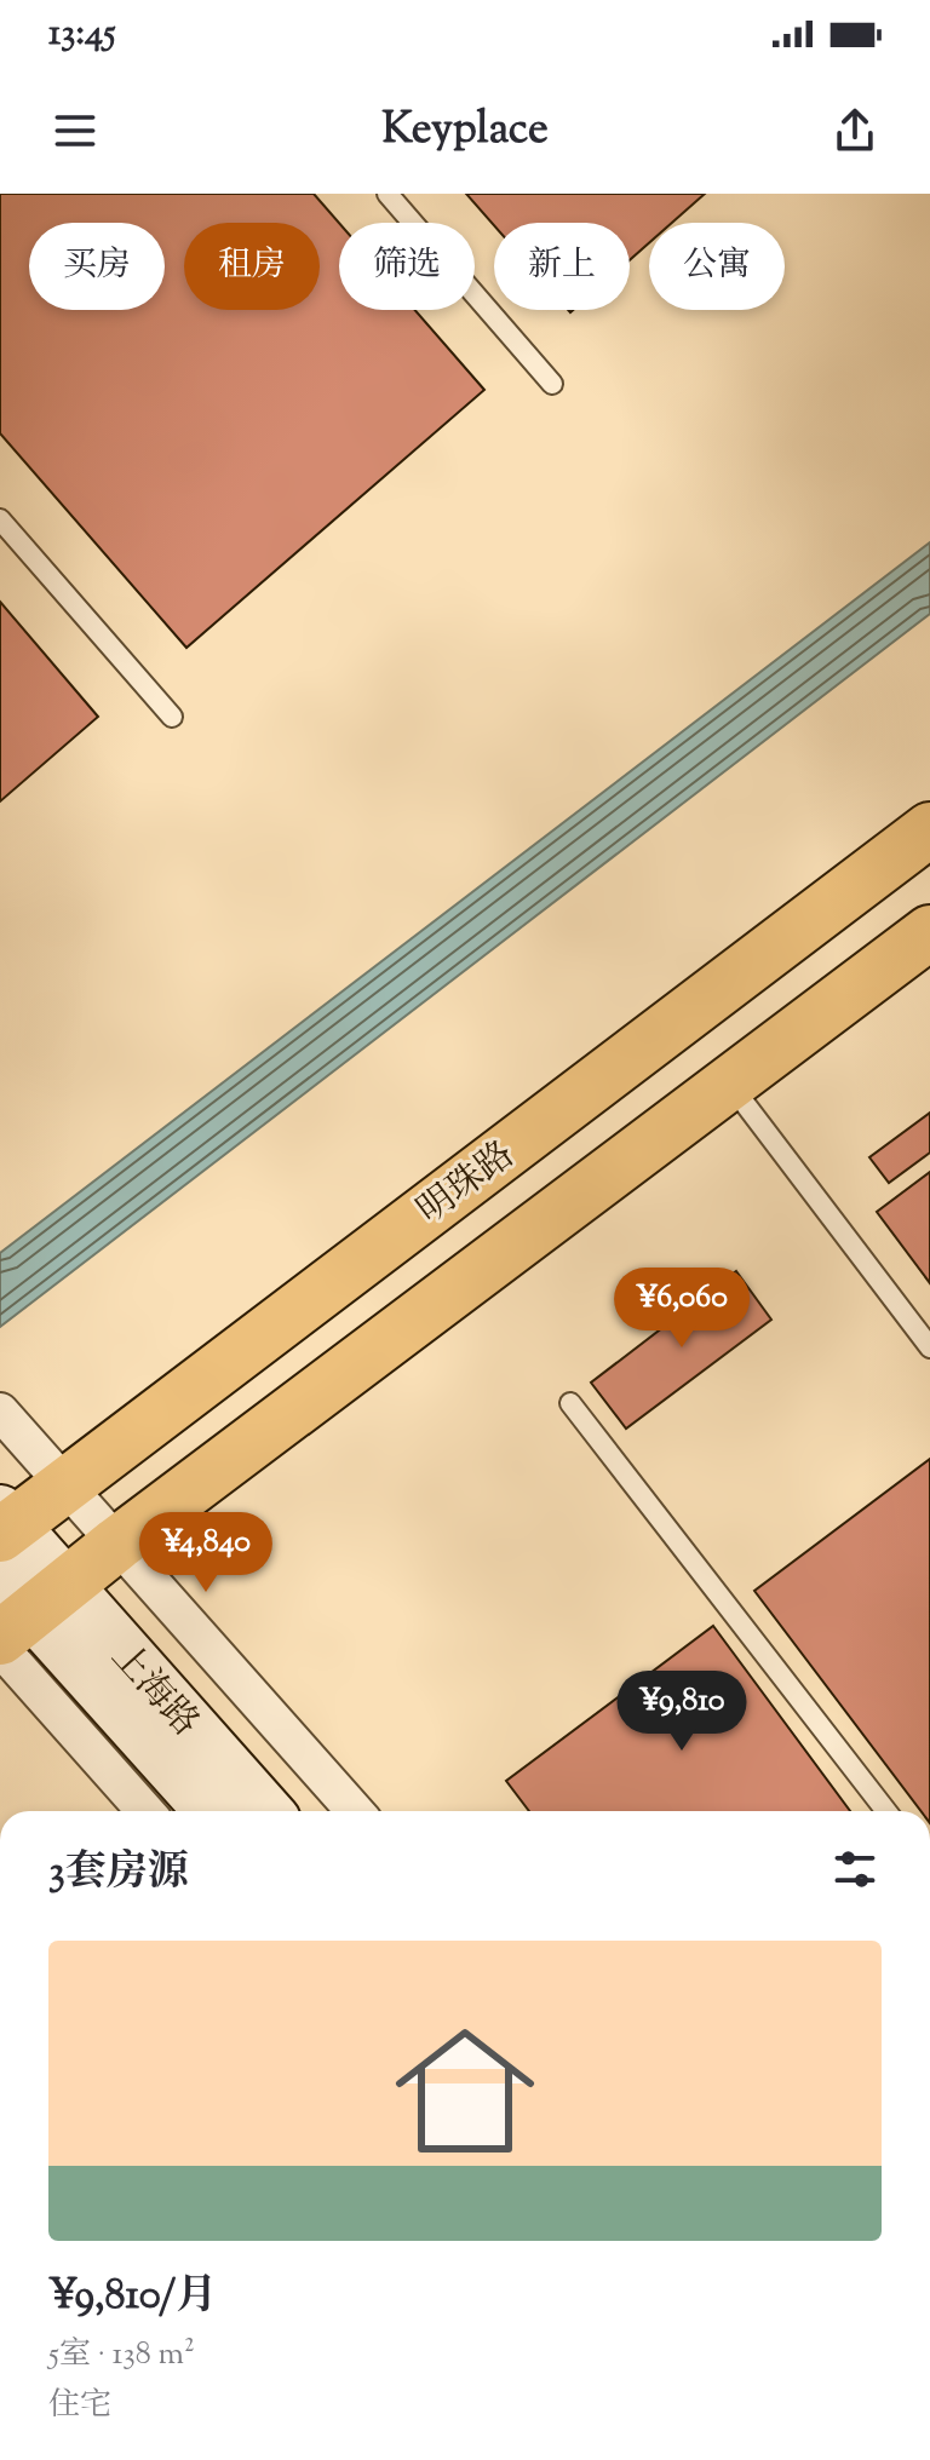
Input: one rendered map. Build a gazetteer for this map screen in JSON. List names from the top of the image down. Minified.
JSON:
{"streets":{"main road":["明珠路","上海路"]},"crossings":[["明珠路","上海路"]],"page":{"status":"13:45","header":"Keyplace","chip":["买房","租房","筛选","新上","公寓"],"price":["¥6,060","¥4,840","¥9,810"],"heading":"3套房源","list":[{"name":"¥9,810/月","note":"5室 · 138 m² · 住宅"}]}}
